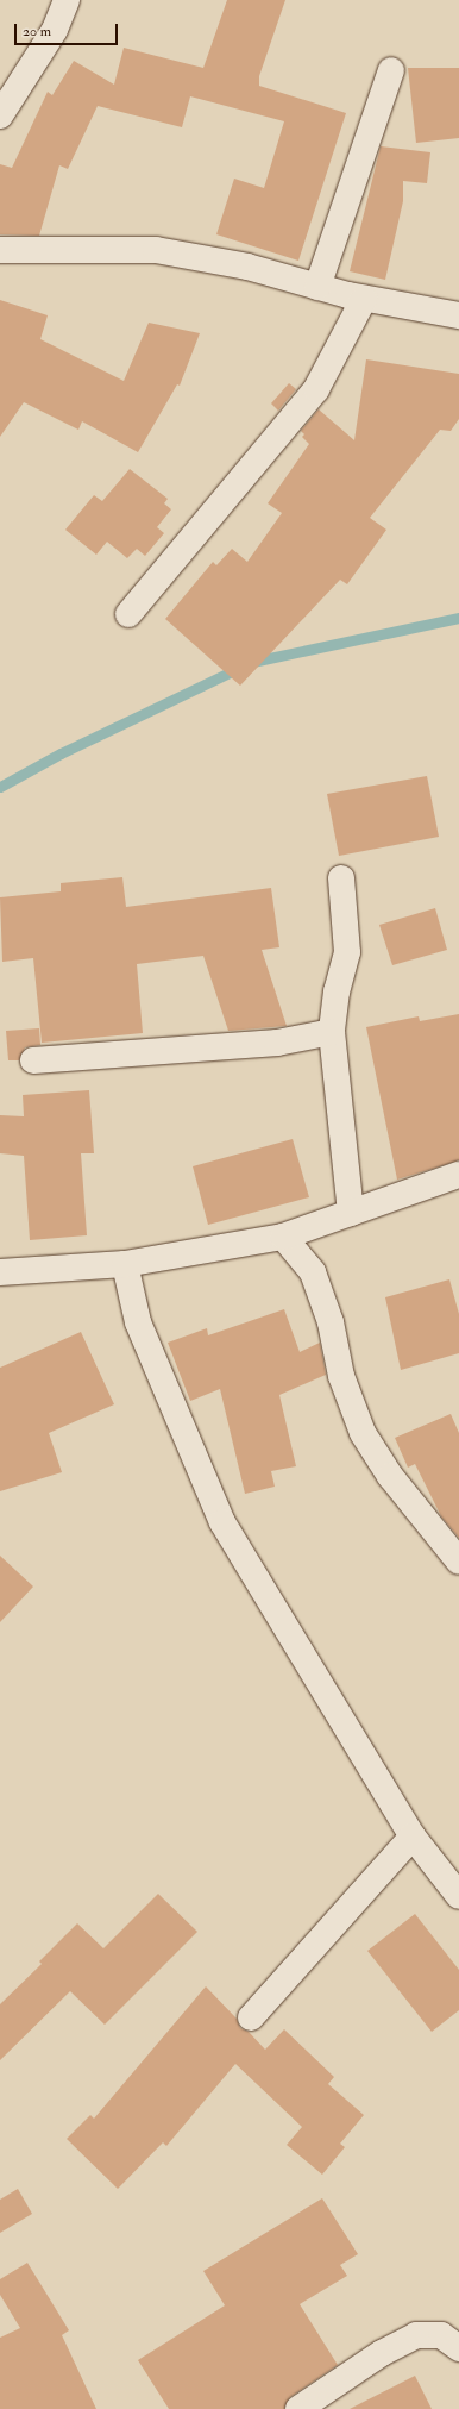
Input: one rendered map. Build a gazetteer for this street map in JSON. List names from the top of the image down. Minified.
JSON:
{"scale_bar":"20 m"}
